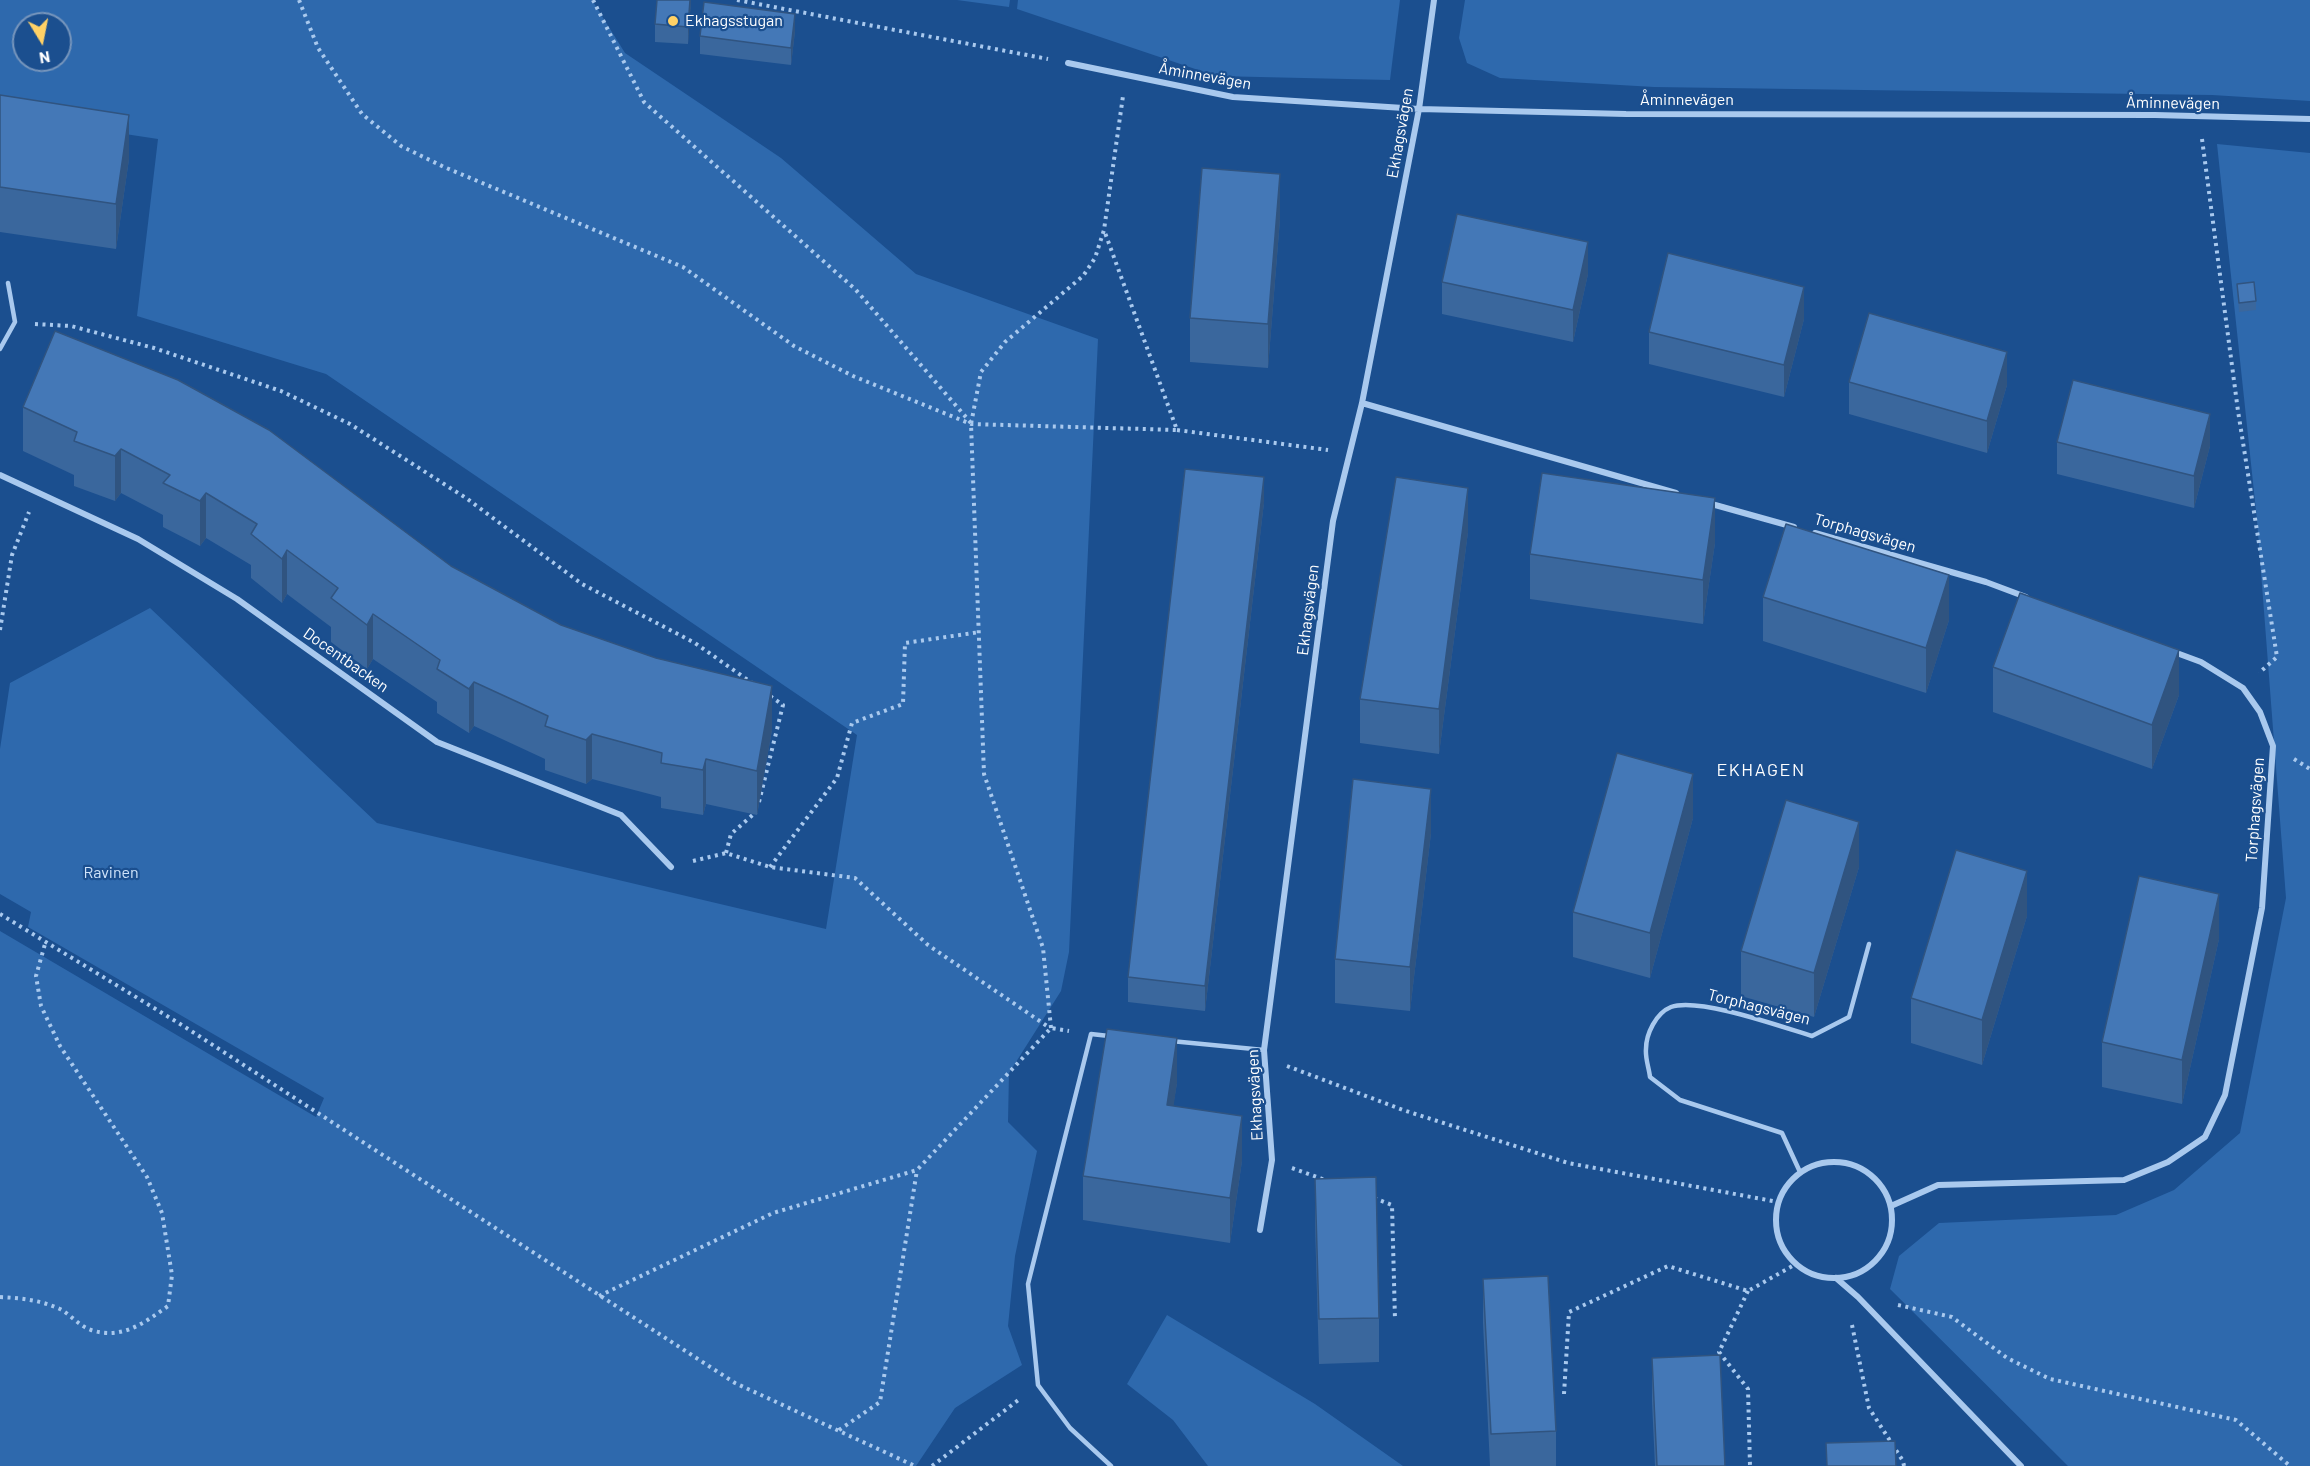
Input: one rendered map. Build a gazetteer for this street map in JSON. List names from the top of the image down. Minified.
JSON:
{"streets":{"street":["Åminnevägen","Ekhagsvägen","Torphagsvägen","Docentbacken"]},"crossings":[["Åminnevägen","Ekhagsvägen"]],"districts":["EKHAGEN"],"parks":["Ravinen"],"places":["Ekhagsstugan"],"north":"bottom"}
